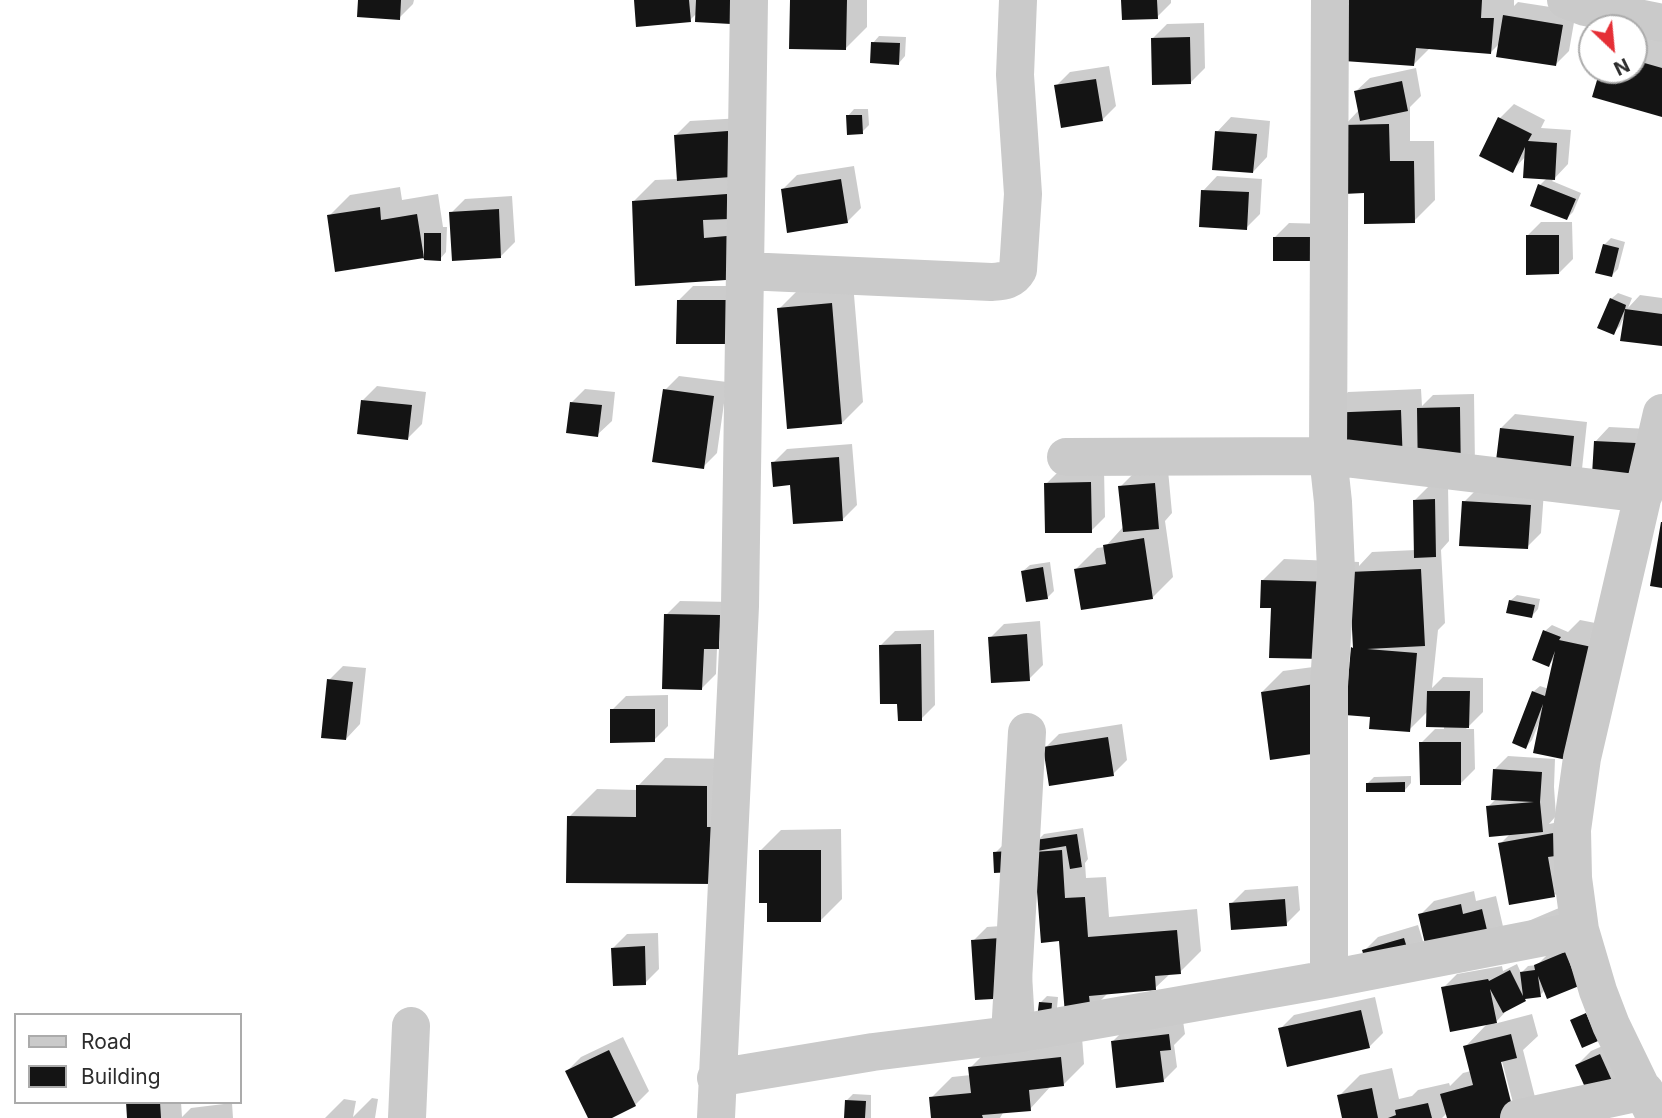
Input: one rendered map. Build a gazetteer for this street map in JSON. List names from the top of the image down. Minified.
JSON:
{"legend":["Road","Building"],"north":"bottom right"}
